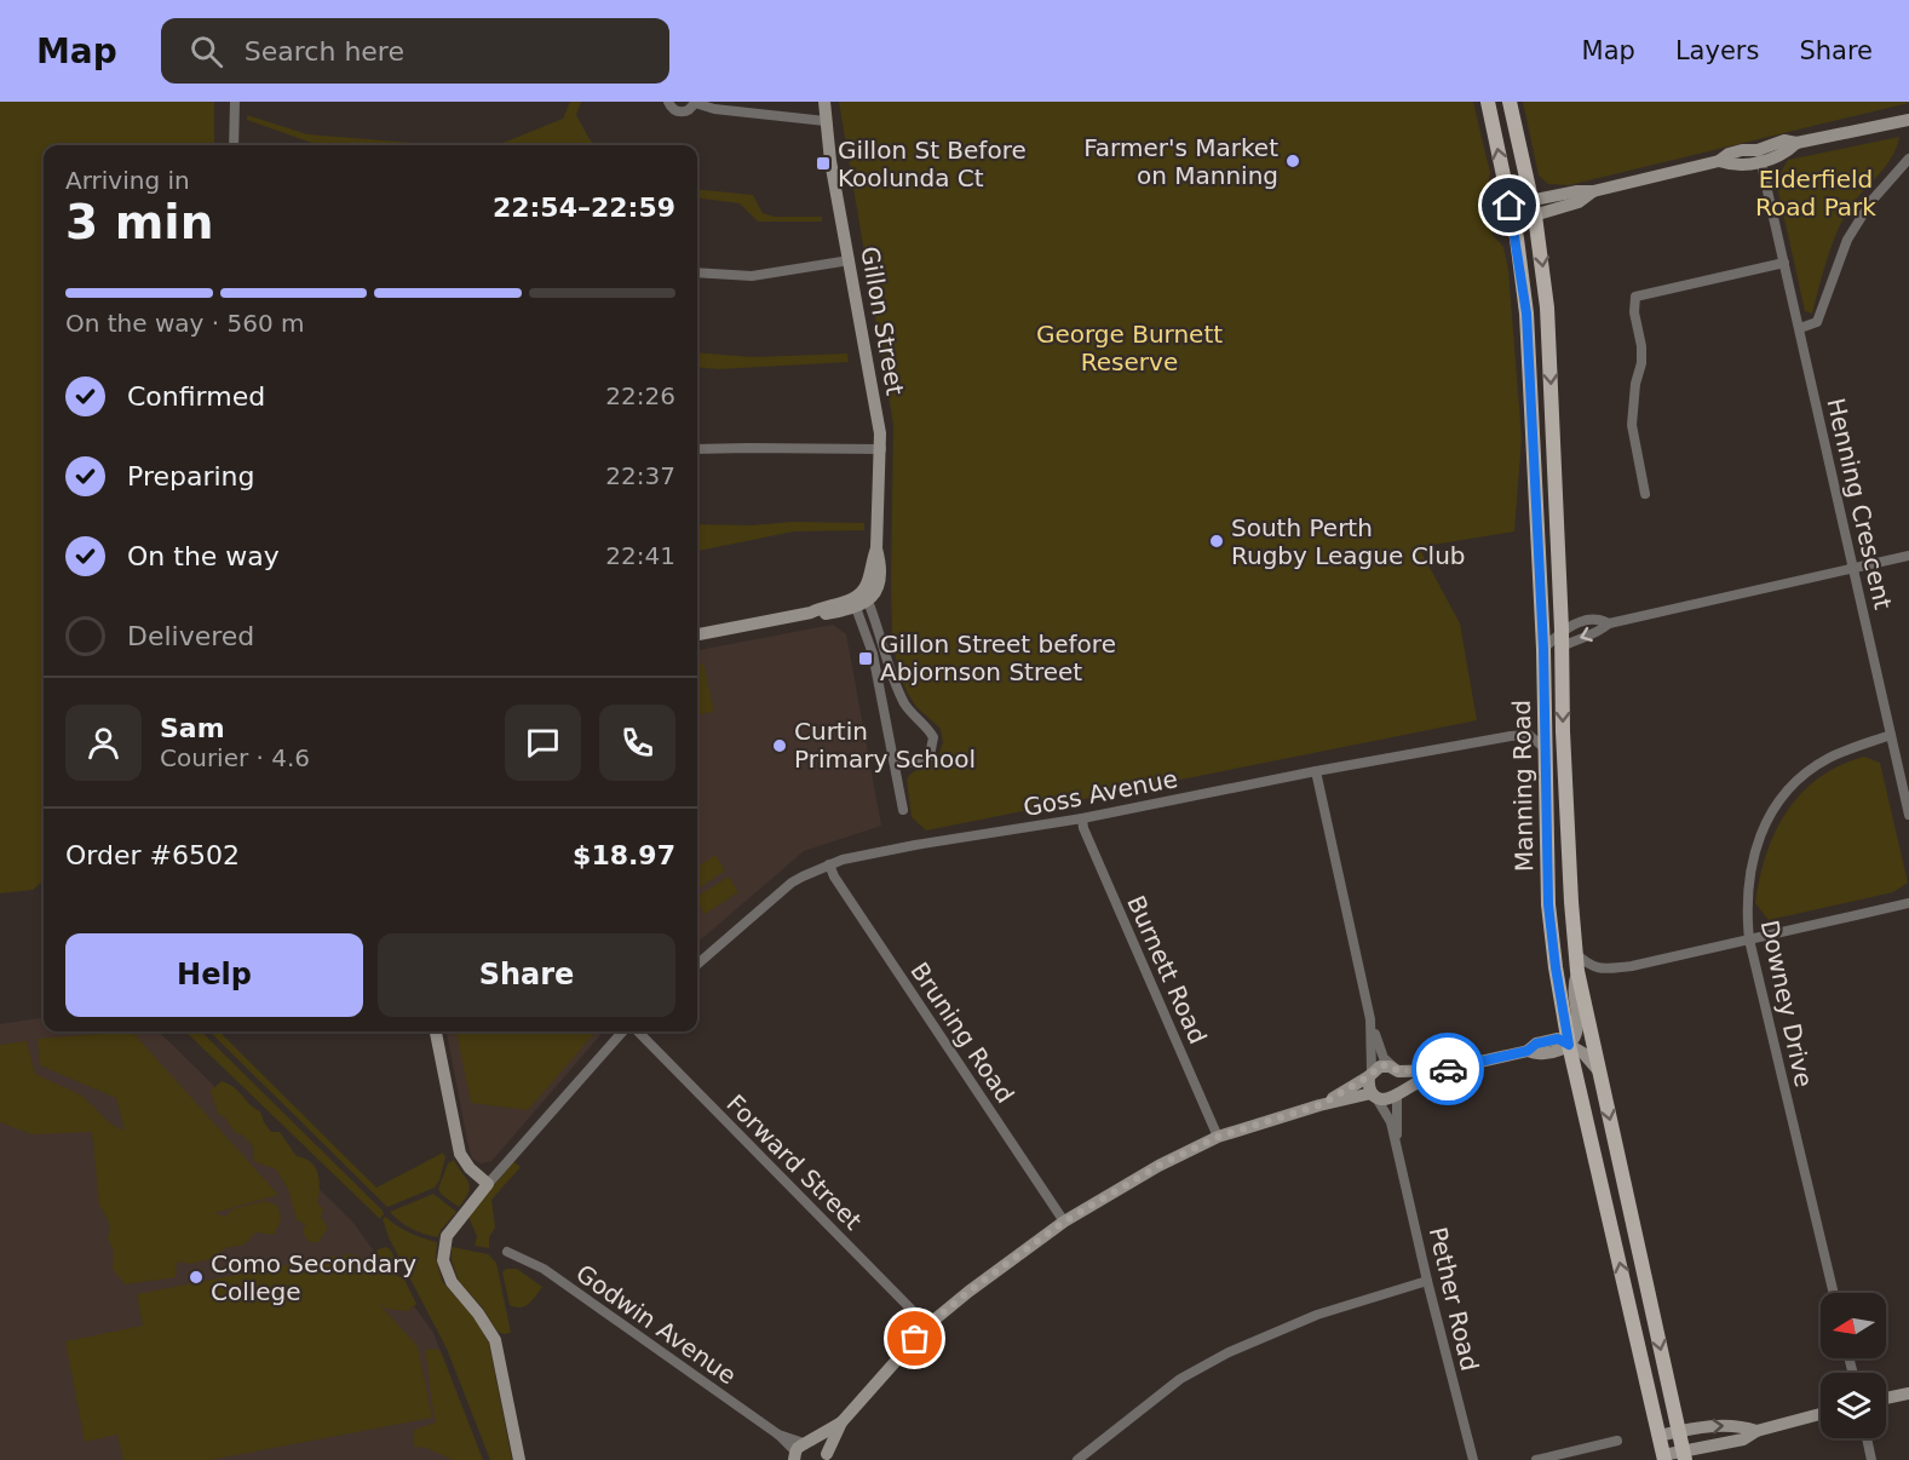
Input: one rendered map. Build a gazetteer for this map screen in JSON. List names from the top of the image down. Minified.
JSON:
{"streets":{"main road":["Manning Road"],"street":["Gillon Street","Henning Crescent","Goss Avenue","Burnett Road","Downey Drive","Bruning Road","Forward Street","Pether Road","Godwin Avenue"]},"crossings":[["Henning Crescent","Downey Drive"],["Manning Road","Goss Avenue"],["Goss Avenue","Burnett Road"],["Goss Avenue","Bruning Road"]],"parks":["Elderfield Road Park","George Burnett Reserve"],"places":{"other":["Farmer's Market on Manning","South Perth Rugby League Club","Curtin Primary School","Como Secondary College"],"transit":["Gillon St Before Koolunda Ct","Gillon Street before Abjornson Street"]},"north":"left","page":{"header":"Map","search":"Search here","nav":["Map","Layers","Share"],"heading":["3 min","Arriving in","22:54–22:59"],"panel":["Sam","Courier · 4.6","Order #6502","$18.97"],"bar":"On the way · 560 m","list":[["Confirmed","22:26"],["Preparing","22:37"],["On the way","22:41"],"Delivered"],"buttons":["Help","Share"]}}
